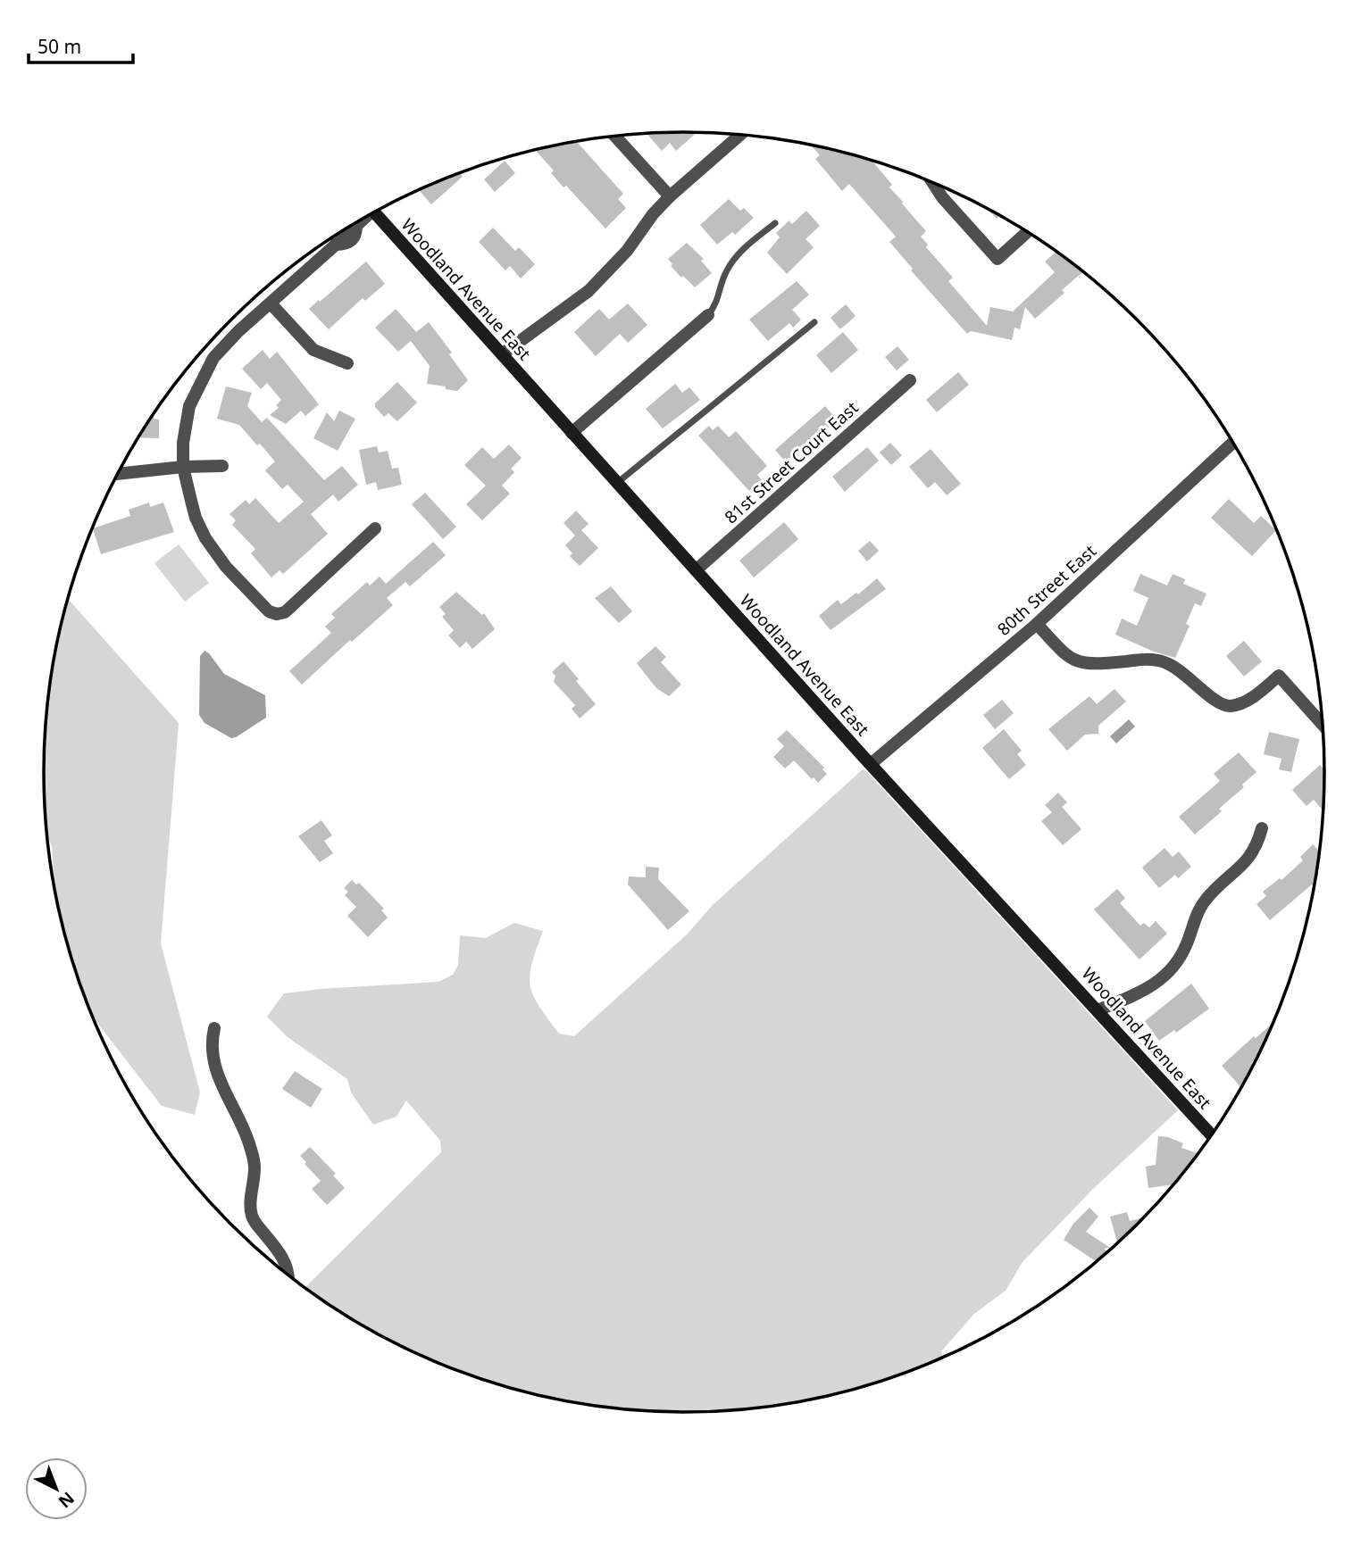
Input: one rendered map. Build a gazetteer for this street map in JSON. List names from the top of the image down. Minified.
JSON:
{"streets":{"street":["Woodland Avenue East","81st Street Court East","80th Street East"]},"crossings":[["Woodland Avenue East","81st Street Court East"],["Woodland Avenue East","80th Street East"]],"scale_bar":"50 m","north":"bottom right"}
